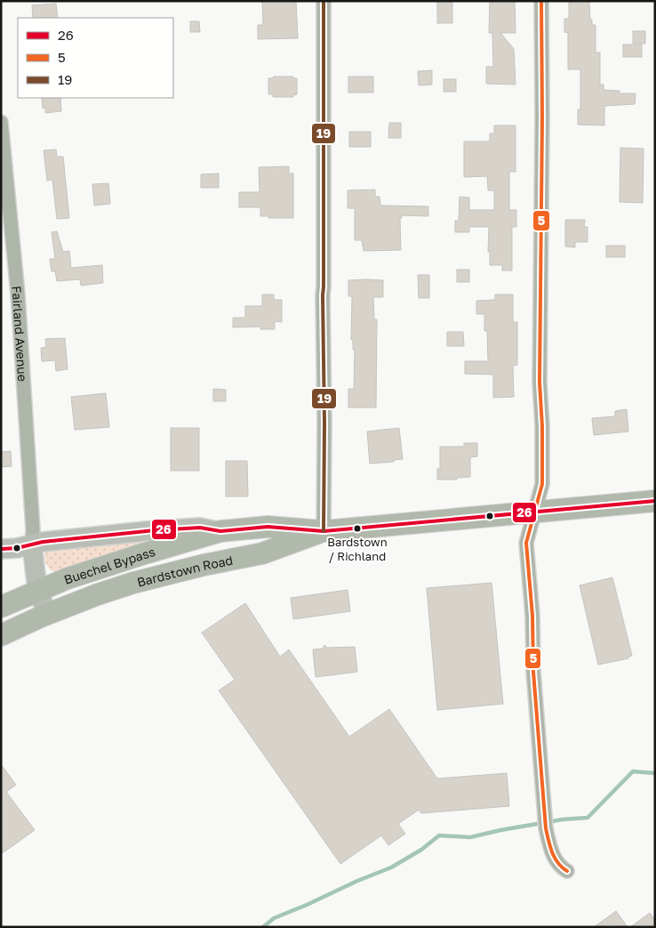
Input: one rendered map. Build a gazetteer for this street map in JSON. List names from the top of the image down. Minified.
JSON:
{"streets":{"main road":["Buechel Bypass","Bardstown Road"],"street":["Fairland Avenue"]},"crossings":[["Fairland Avenue","Bardstown Road"],["Buechel Bypass","Bardstown Road"]],"places":["Bardstown / Richland"],"lines":["transit line 5","transit line 19","transit line 26"],"legend":["26","5","19"]}
